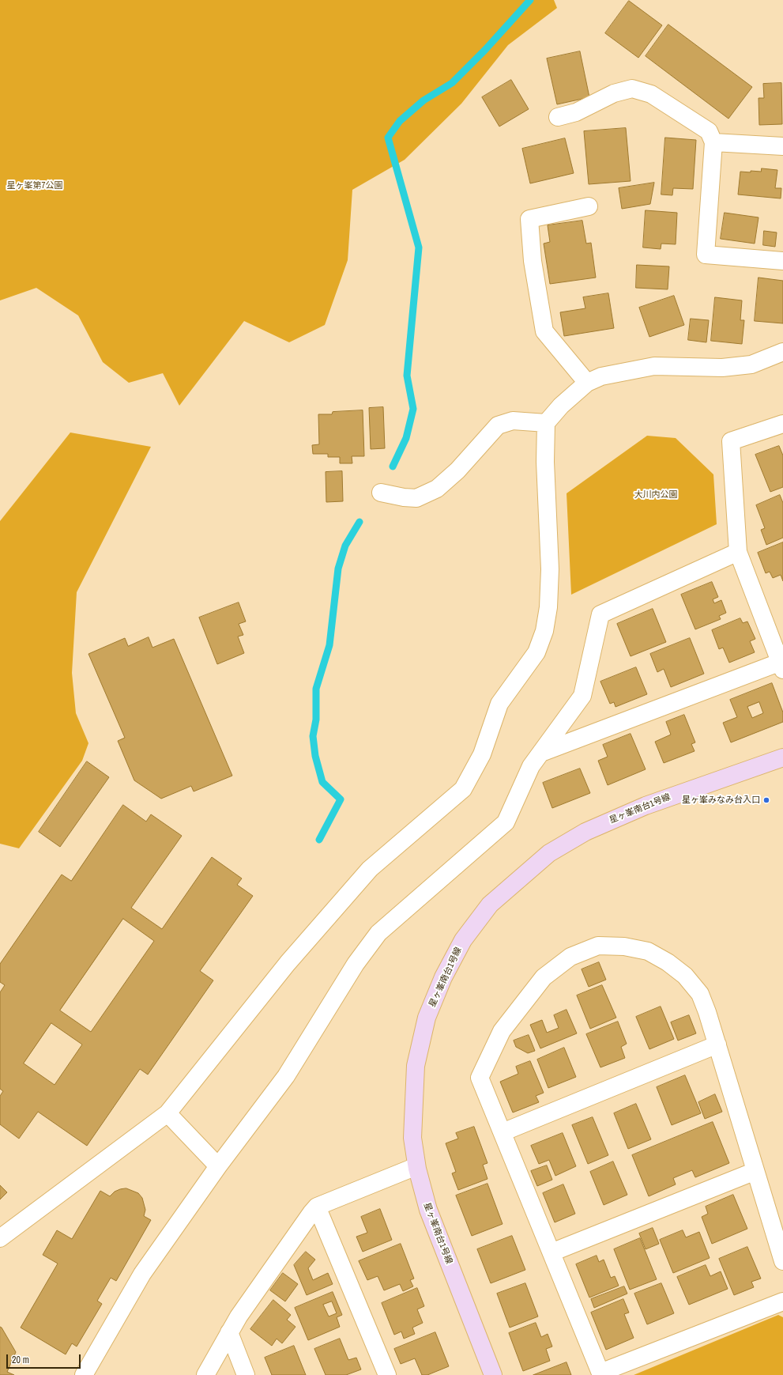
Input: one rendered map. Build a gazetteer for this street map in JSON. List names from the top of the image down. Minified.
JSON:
{"streets":{"street":["星ヶ峯南台1号線"]},"parks":["星ヶ峯第7公園","大川内公園"],"places":["星ヶ峯みなみ台入口"],"scale_bar":"20 m"}
